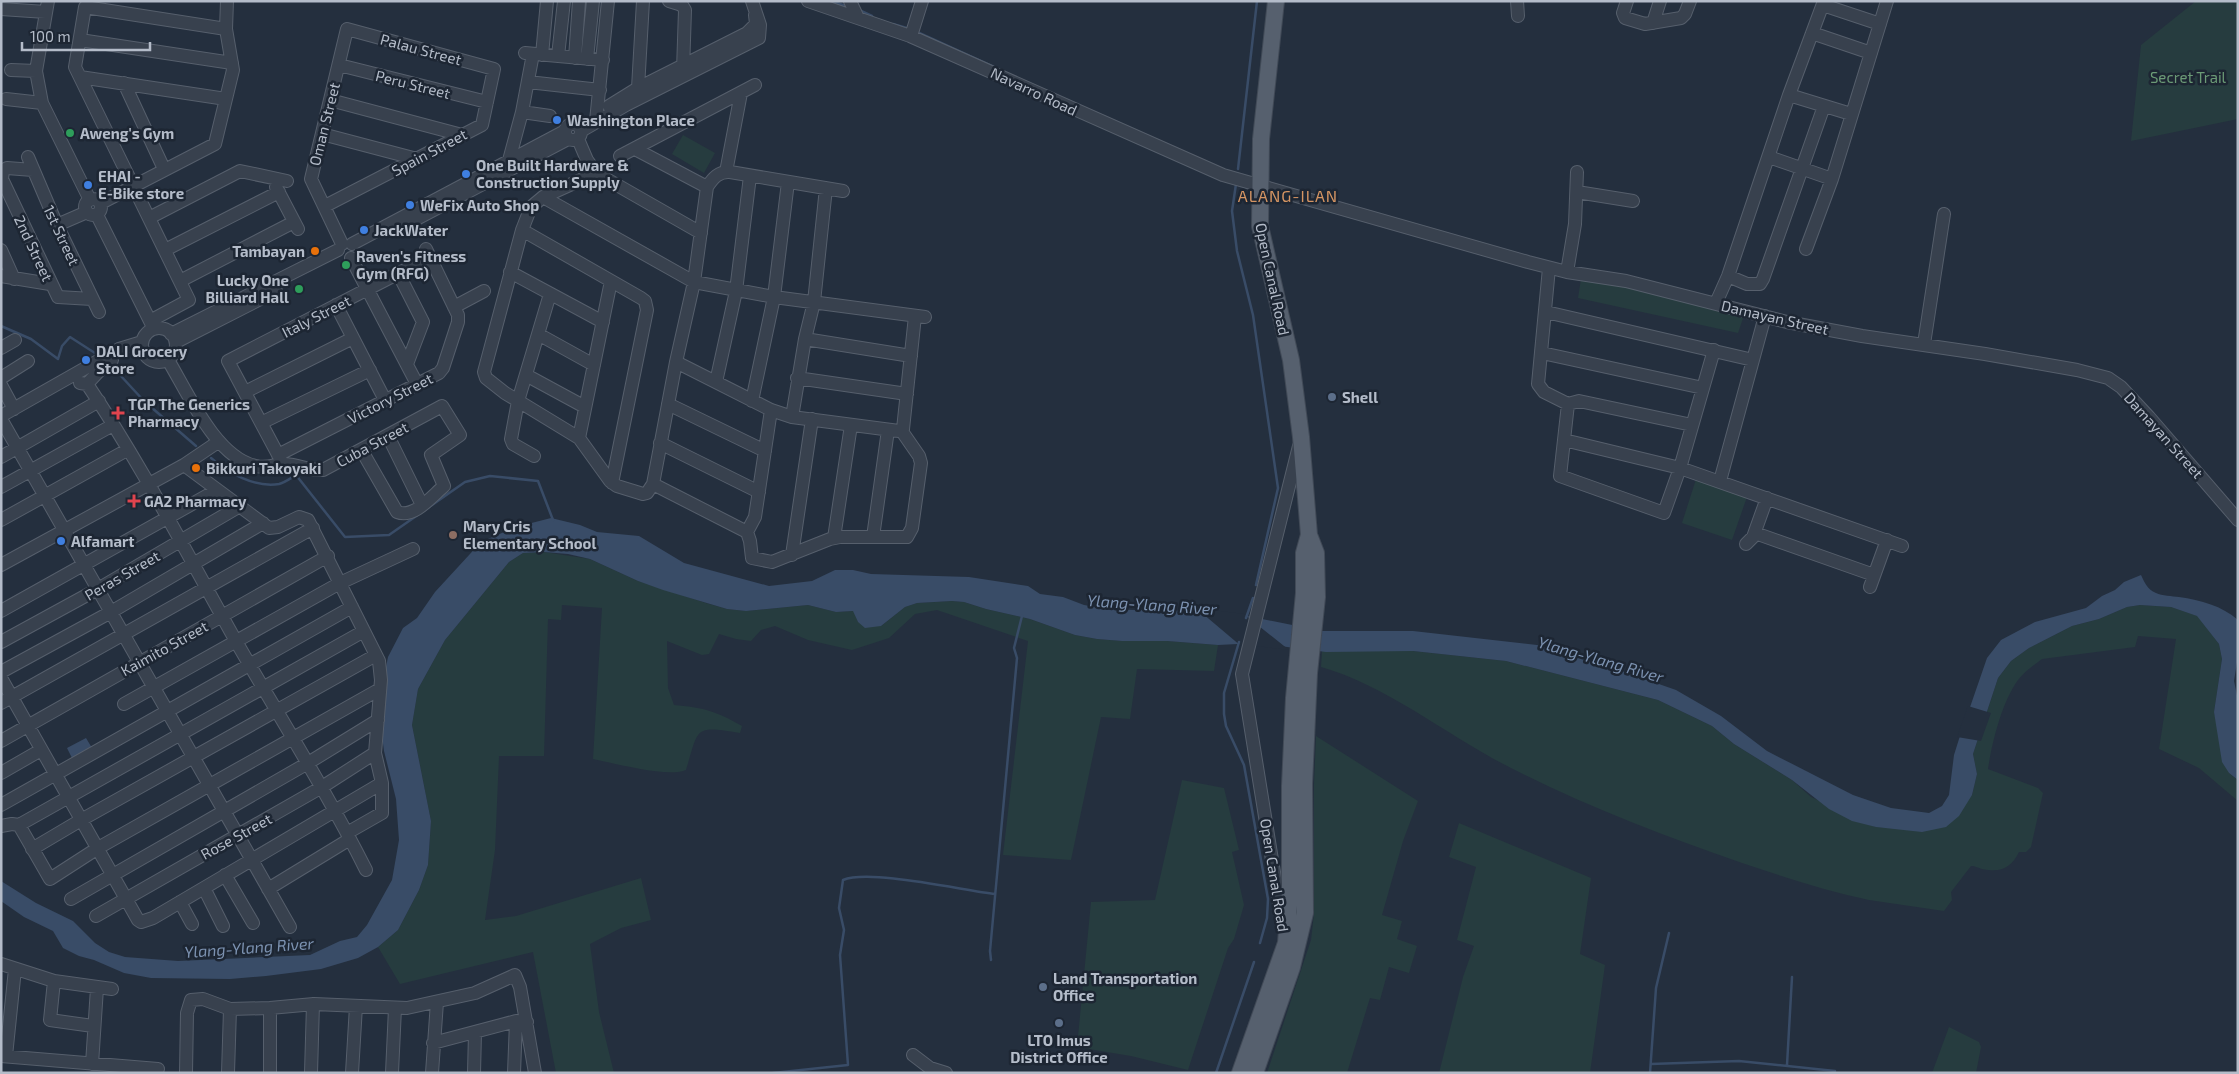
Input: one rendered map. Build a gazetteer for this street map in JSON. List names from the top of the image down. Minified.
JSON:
{"streets":{"main road":["Open Canal Road"],"street":["Palau Street","Peru Street","Navarro Road","Oman Street","Spain Street","1st Street","2nd Street","Italy Street","Damayan Street","Victory Street","Cuba Street","Peras Street","Kaimito Street","Rose Street"]},"crossings":[["Palau Street","Oman Street"],["Palau Street","Spain Street"],["Peru Street","Oman Street"],["Peru Street","Spain Street"],["Navarro Road","Open Canal Road"],["Navarro Road","Damayan Street"],["Oman Street","Spain Street"],["Oman Street","Italy Street"],["Oman Street","Victory Street"],["1st Street","2nd Street"],["Open Canal Road","Damayan Street"],["Italy Street","Victory Street"],["Victory Street","Cuba Street"]],"districts":["ALANG-ILAN"],"water":["Ylang-Ylang River"],"parks":["Secret Trail"],"places":{"other":["Washington Place","Aweng's Gym","One Built Hardware & Construction Supply","EHAI - E-Bike store","WeFix Auto Shop","JackWater","Tambayan","Raven's Fitness Gym (RFG)","Lucky One Billiard Hall","DALI Grocery Store","Shell","Bikkuri Takoyaki","Mary Cris Elementary School","Alfamart","Land Transportation Office","LTO Imus District Office"],"health":["TGP The Generics Pharmacy","GA2 Pharmacy"]},"scale_bar":"100 m"}
